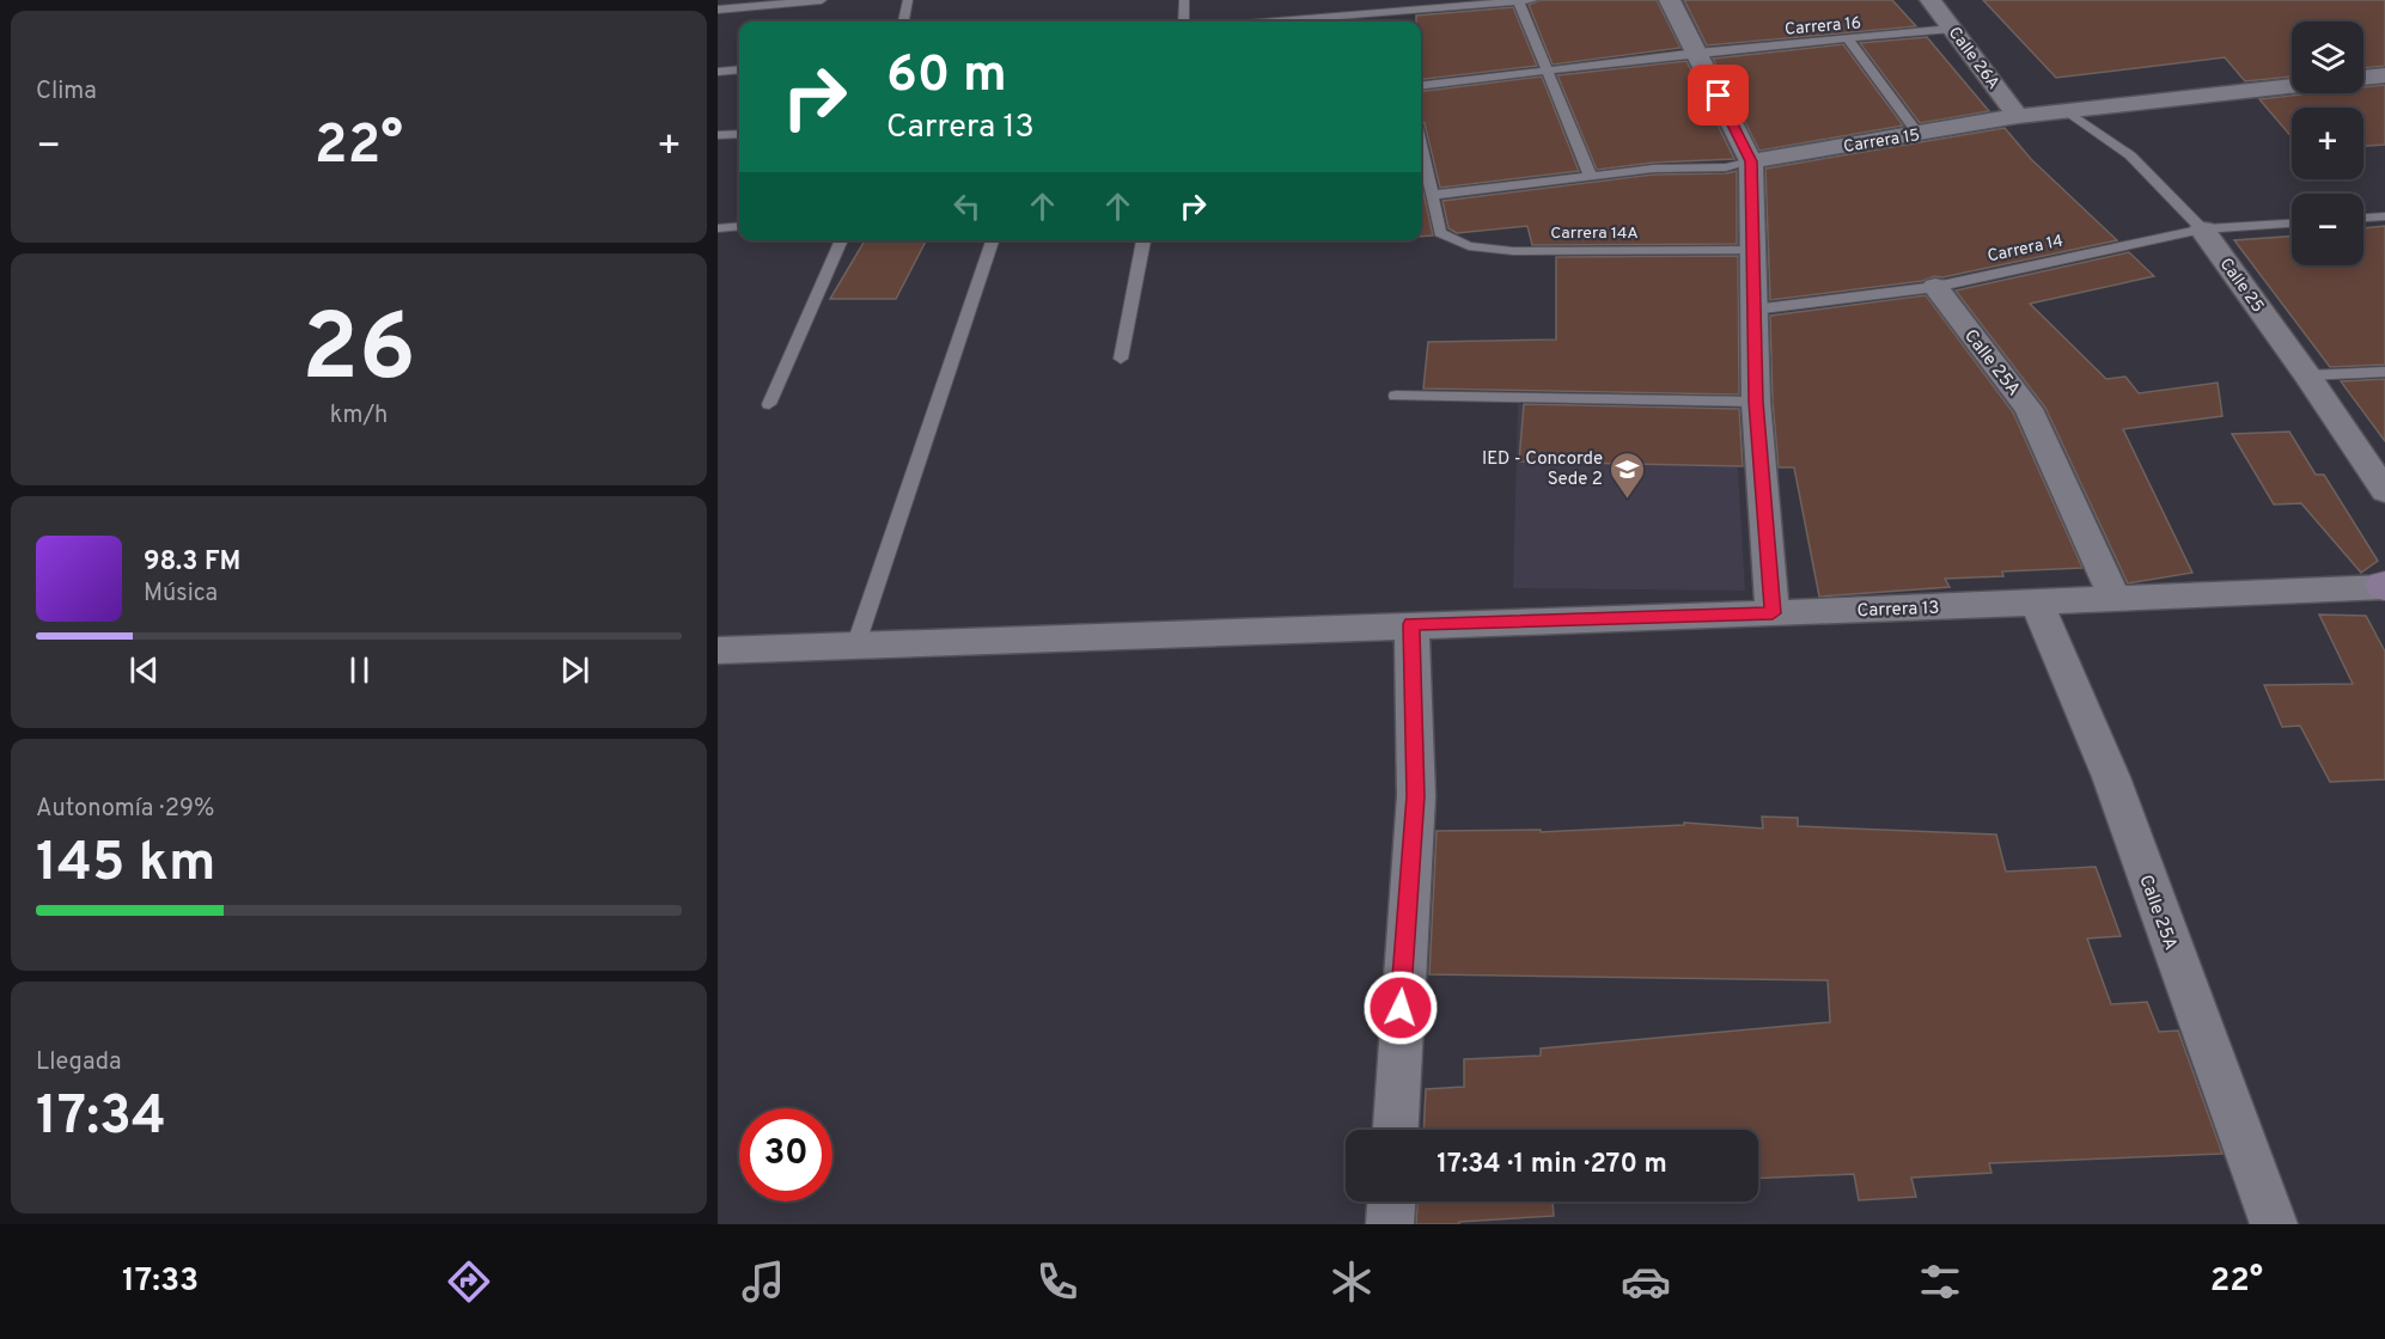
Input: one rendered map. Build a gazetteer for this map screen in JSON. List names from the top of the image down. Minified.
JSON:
{"streets":{"street":["Calle 26A","Carrera 15","Calle 25","Calle 25A","Carrera 13"],"lane":["Carrera 16","Carrera 14A","Carrera 14"]},"crossings":[["Carrera 16","Calle 26A"],["Calle 26A","Carrera 15"],["Carrera 15","Carrera 14A"],["Carrera 15","Calle 25"],["Carrera 14","Calle 25"],["Carrera 14","Calle 25A"],["Calle 25A","Carrera 13"]],"places":{"school or university":["IED - Concorde Sede 2"]},"page":{"tile":["Clima",["26","km/h"],["Autonomía · 29%","145 km"],["Llegada","17:34"]],"map_buttons":["+","−"],"turn":["60 m","Carrera 13"],"heat":["−","22°","+"],"song":["98.3 FM","Música"],"limit":"30","trip":"17:34 · 1 min · 270 m","tabs":["17:33","22°"]}}
